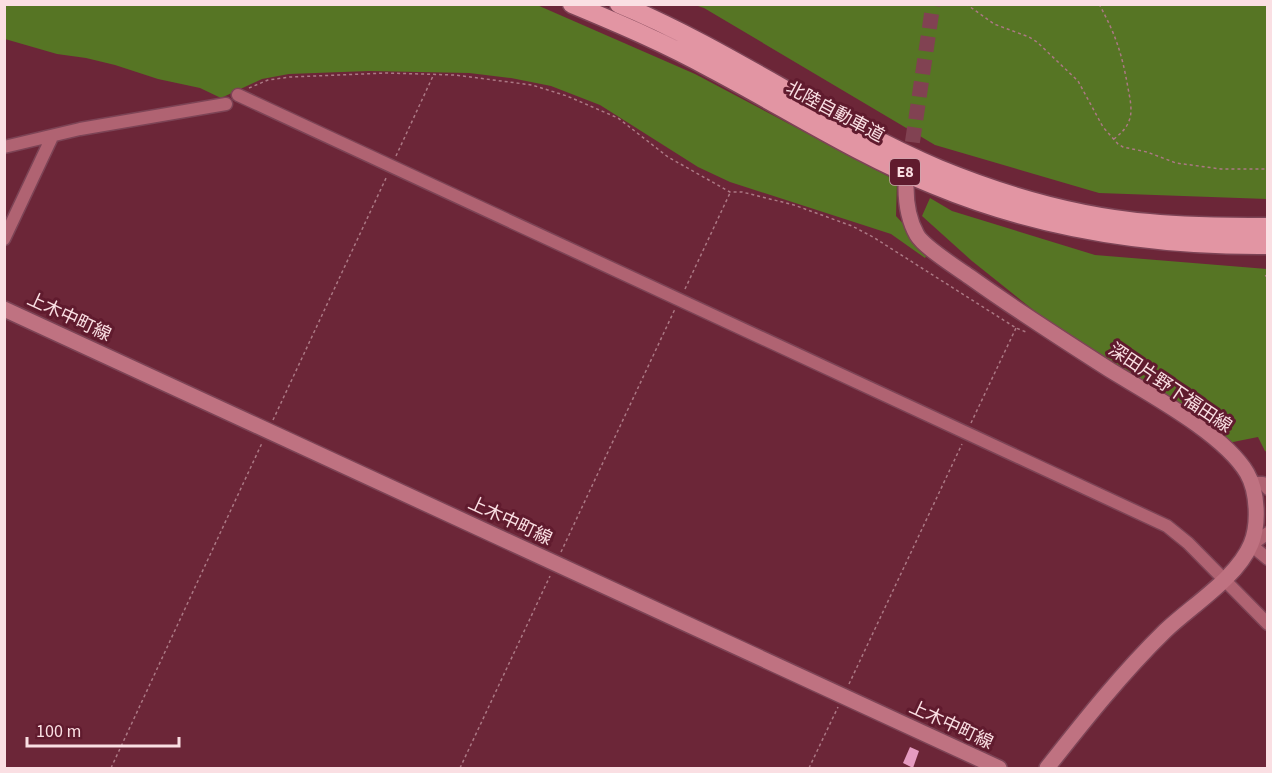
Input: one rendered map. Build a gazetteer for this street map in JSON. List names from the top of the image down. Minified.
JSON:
{"streets":{"highway":["北陸自動車道","E8"],"main road":["上木中町線","深田片野下福田線"]},"scale_bar":"100 m"}
